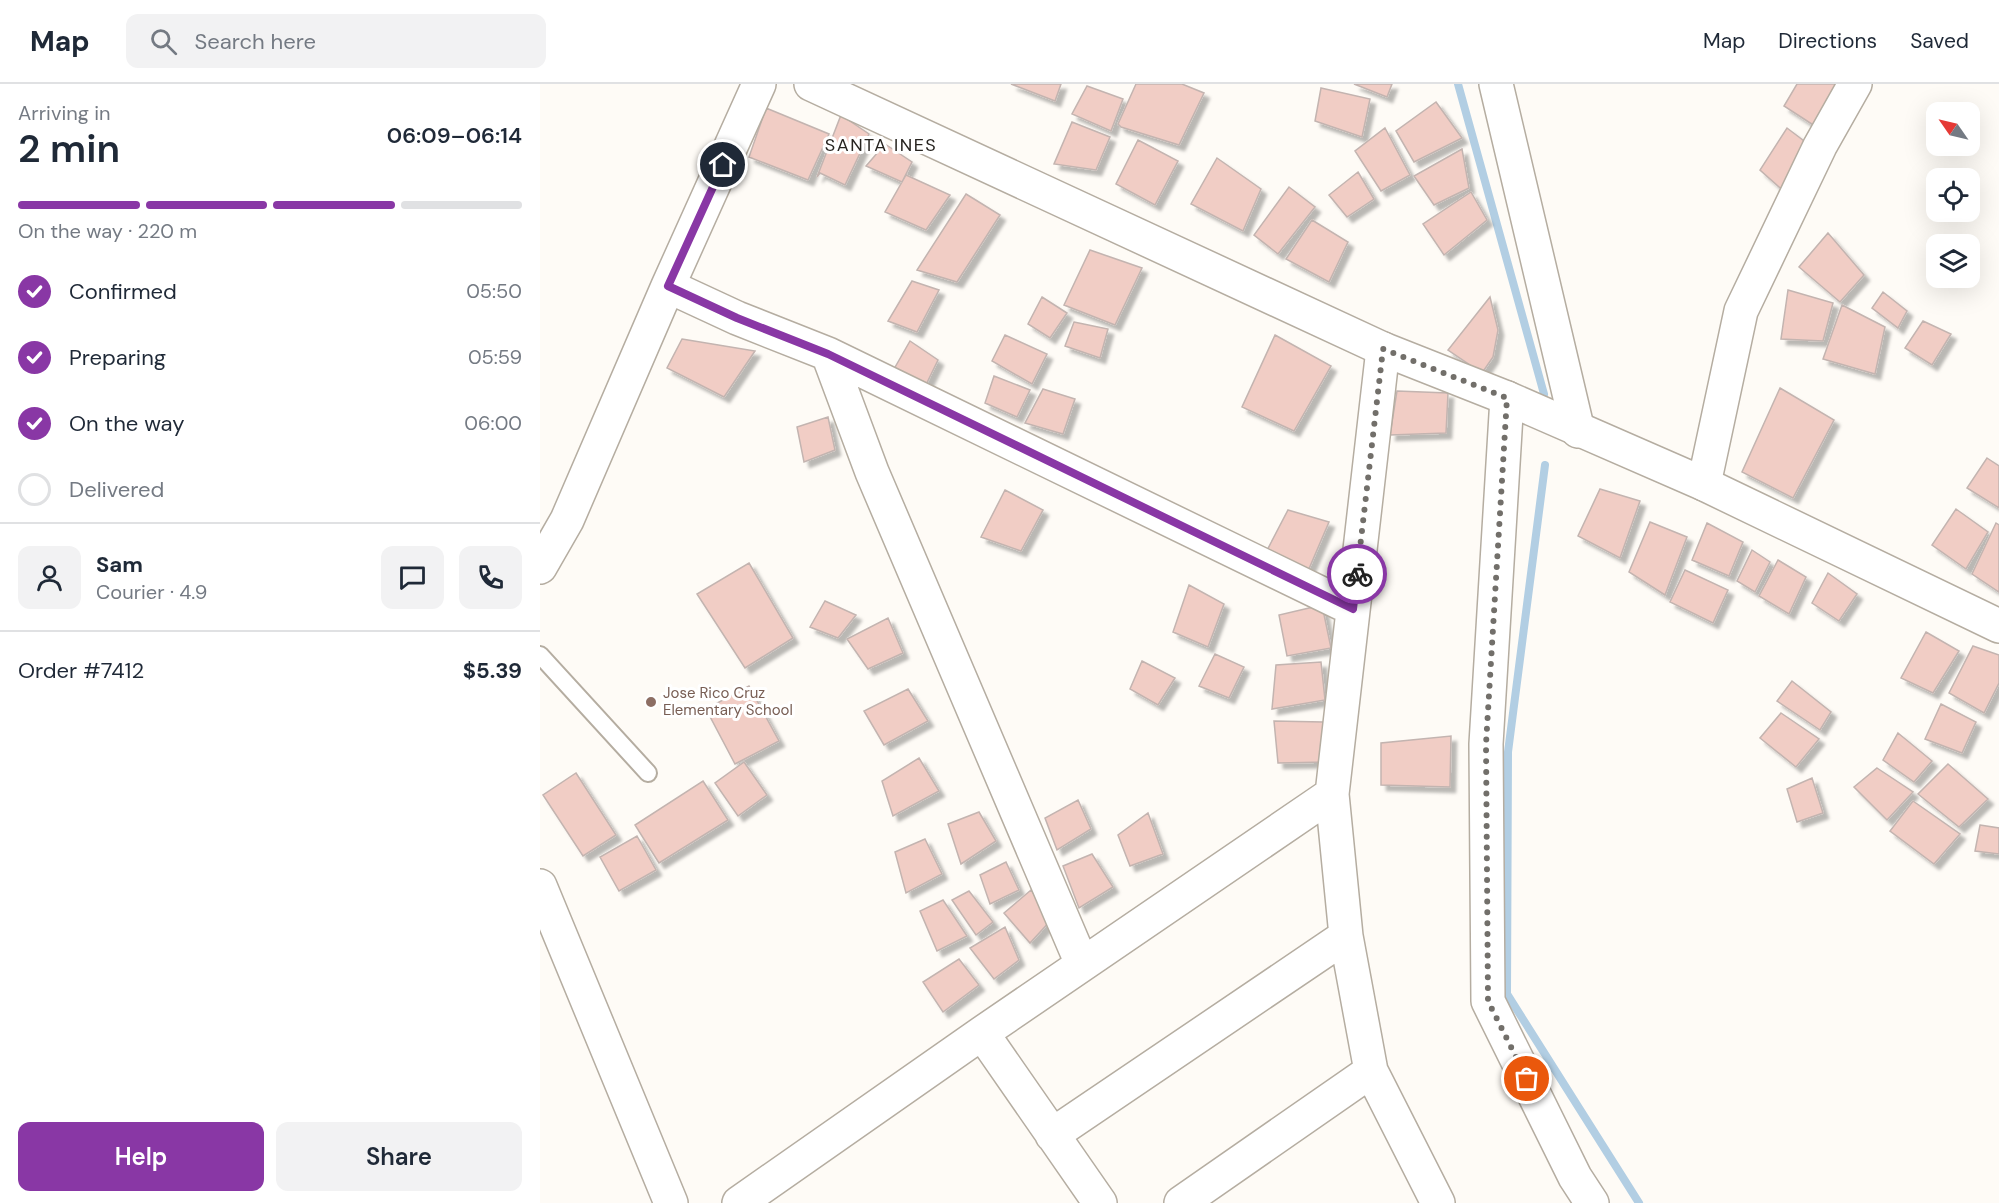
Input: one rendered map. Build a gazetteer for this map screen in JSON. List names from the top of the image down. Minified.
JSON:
{"districts":["SANTA INES"],"places":["Jose Rico Cruz Elementary School"],"north":"top left","page":{"header":"Map","search":"Search here","nav":["Map","Directions","Saved"],"heading":["2 min","Arriving in","06:09–06:14"],"panel":["Sam","Courier · 4.9","Order #7412","$5.39"],"bar":"On the way · 220 m","list":[["Confirmed","05:50"],["Preparing","05:59"],["On the way","06:00"],"Delivered"],"buttons":["Help","Share"]}}
